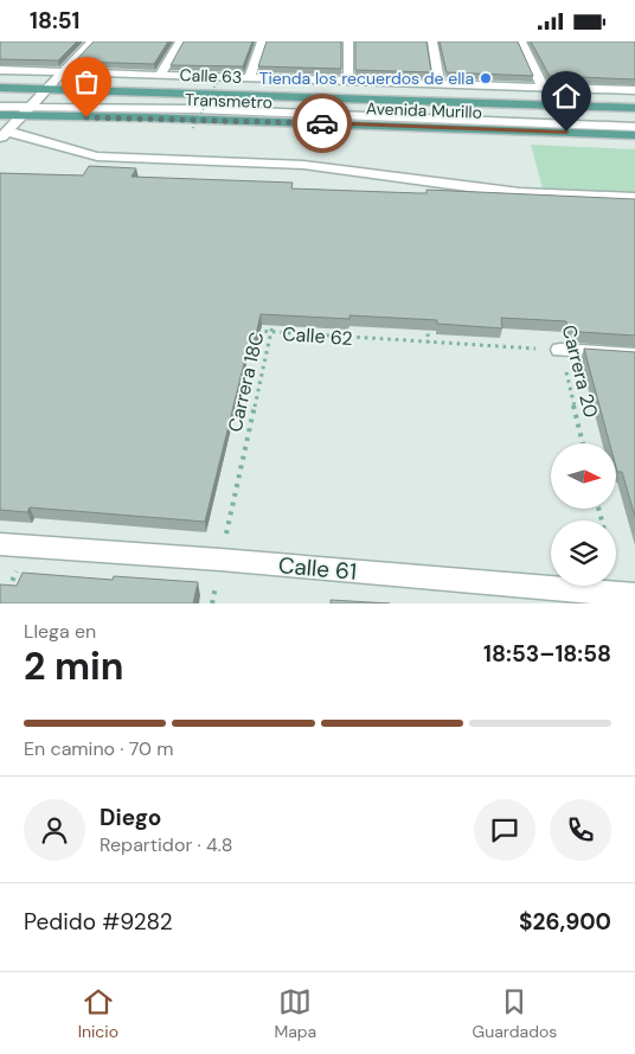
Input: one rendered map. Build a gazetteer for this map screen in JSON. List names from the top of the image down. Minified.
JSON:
{"streets":{"main road":["Avenida Murillo"],"street":["Calle 63","Transmetro","Calle 61"],"path":["Calle 62","Carrera 20","Carrera 18C"]},"crossings":[["Transmetro","Avenida Murillo"],["Calle 62","Carrera 20"],["Calle 62","Carrera 18C"],["Carrera 18C","Calle 61"]],"places":["Tienda los recuerdos de ella"],"north":"right","page":{"status":"18:51","heading":["2 min","Llega en","18:53–18:58"],"panel":["Diego","Repartidor · 4.8","Pedido #9282","$26,900"],"bar":"En camino · 70 m","tabs":["Inicio","Mapa","Guardados"]}}
